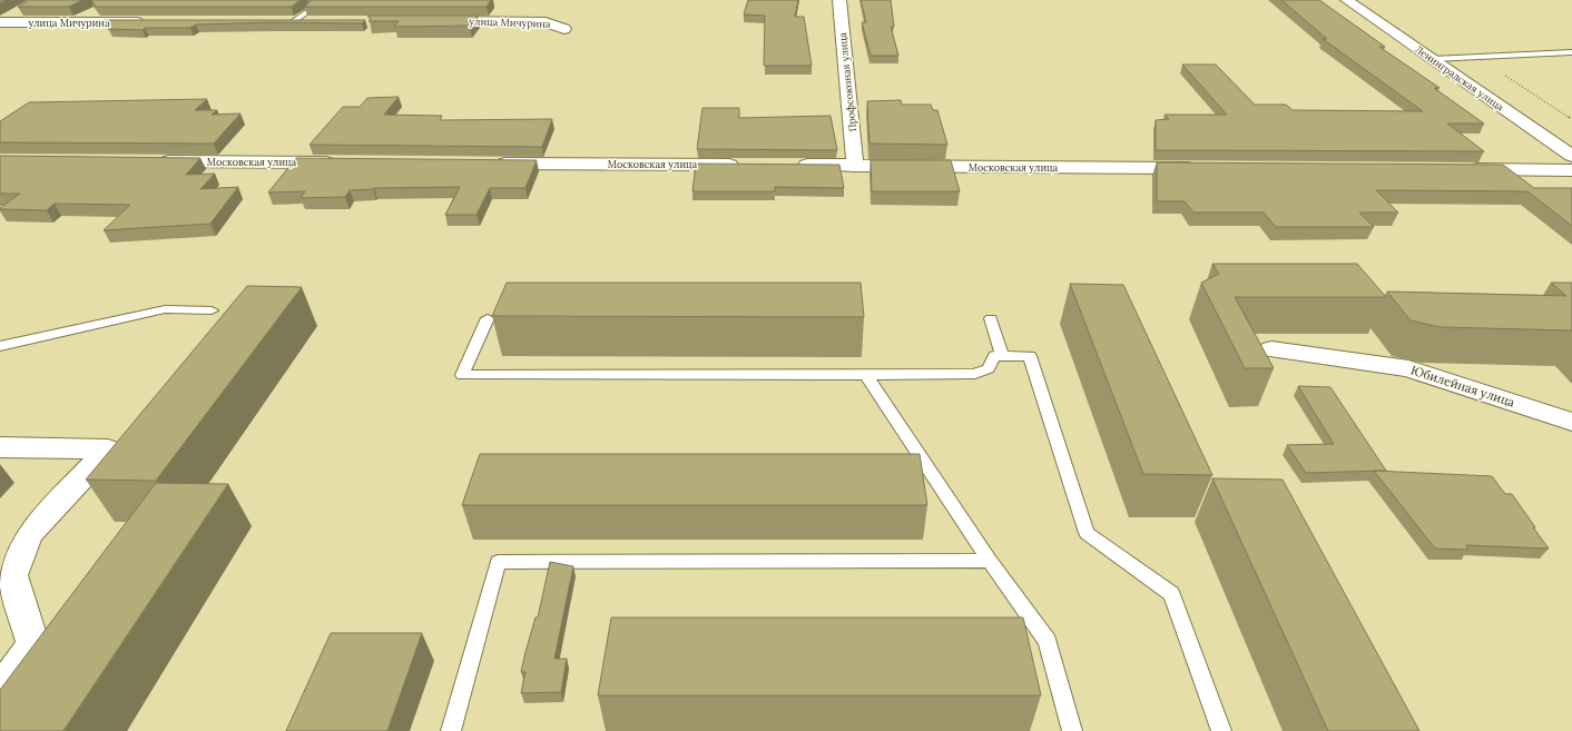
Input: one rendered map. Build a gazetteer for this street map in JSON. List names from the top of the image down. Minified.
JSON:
{"streets":{"street":["улица Мичурина","Ленинградская улица","Профсоюзная улица","Московская улица","Юбилейная улица"]},"crossings":[["Профсоюзная улица","Московская улица"]]}
